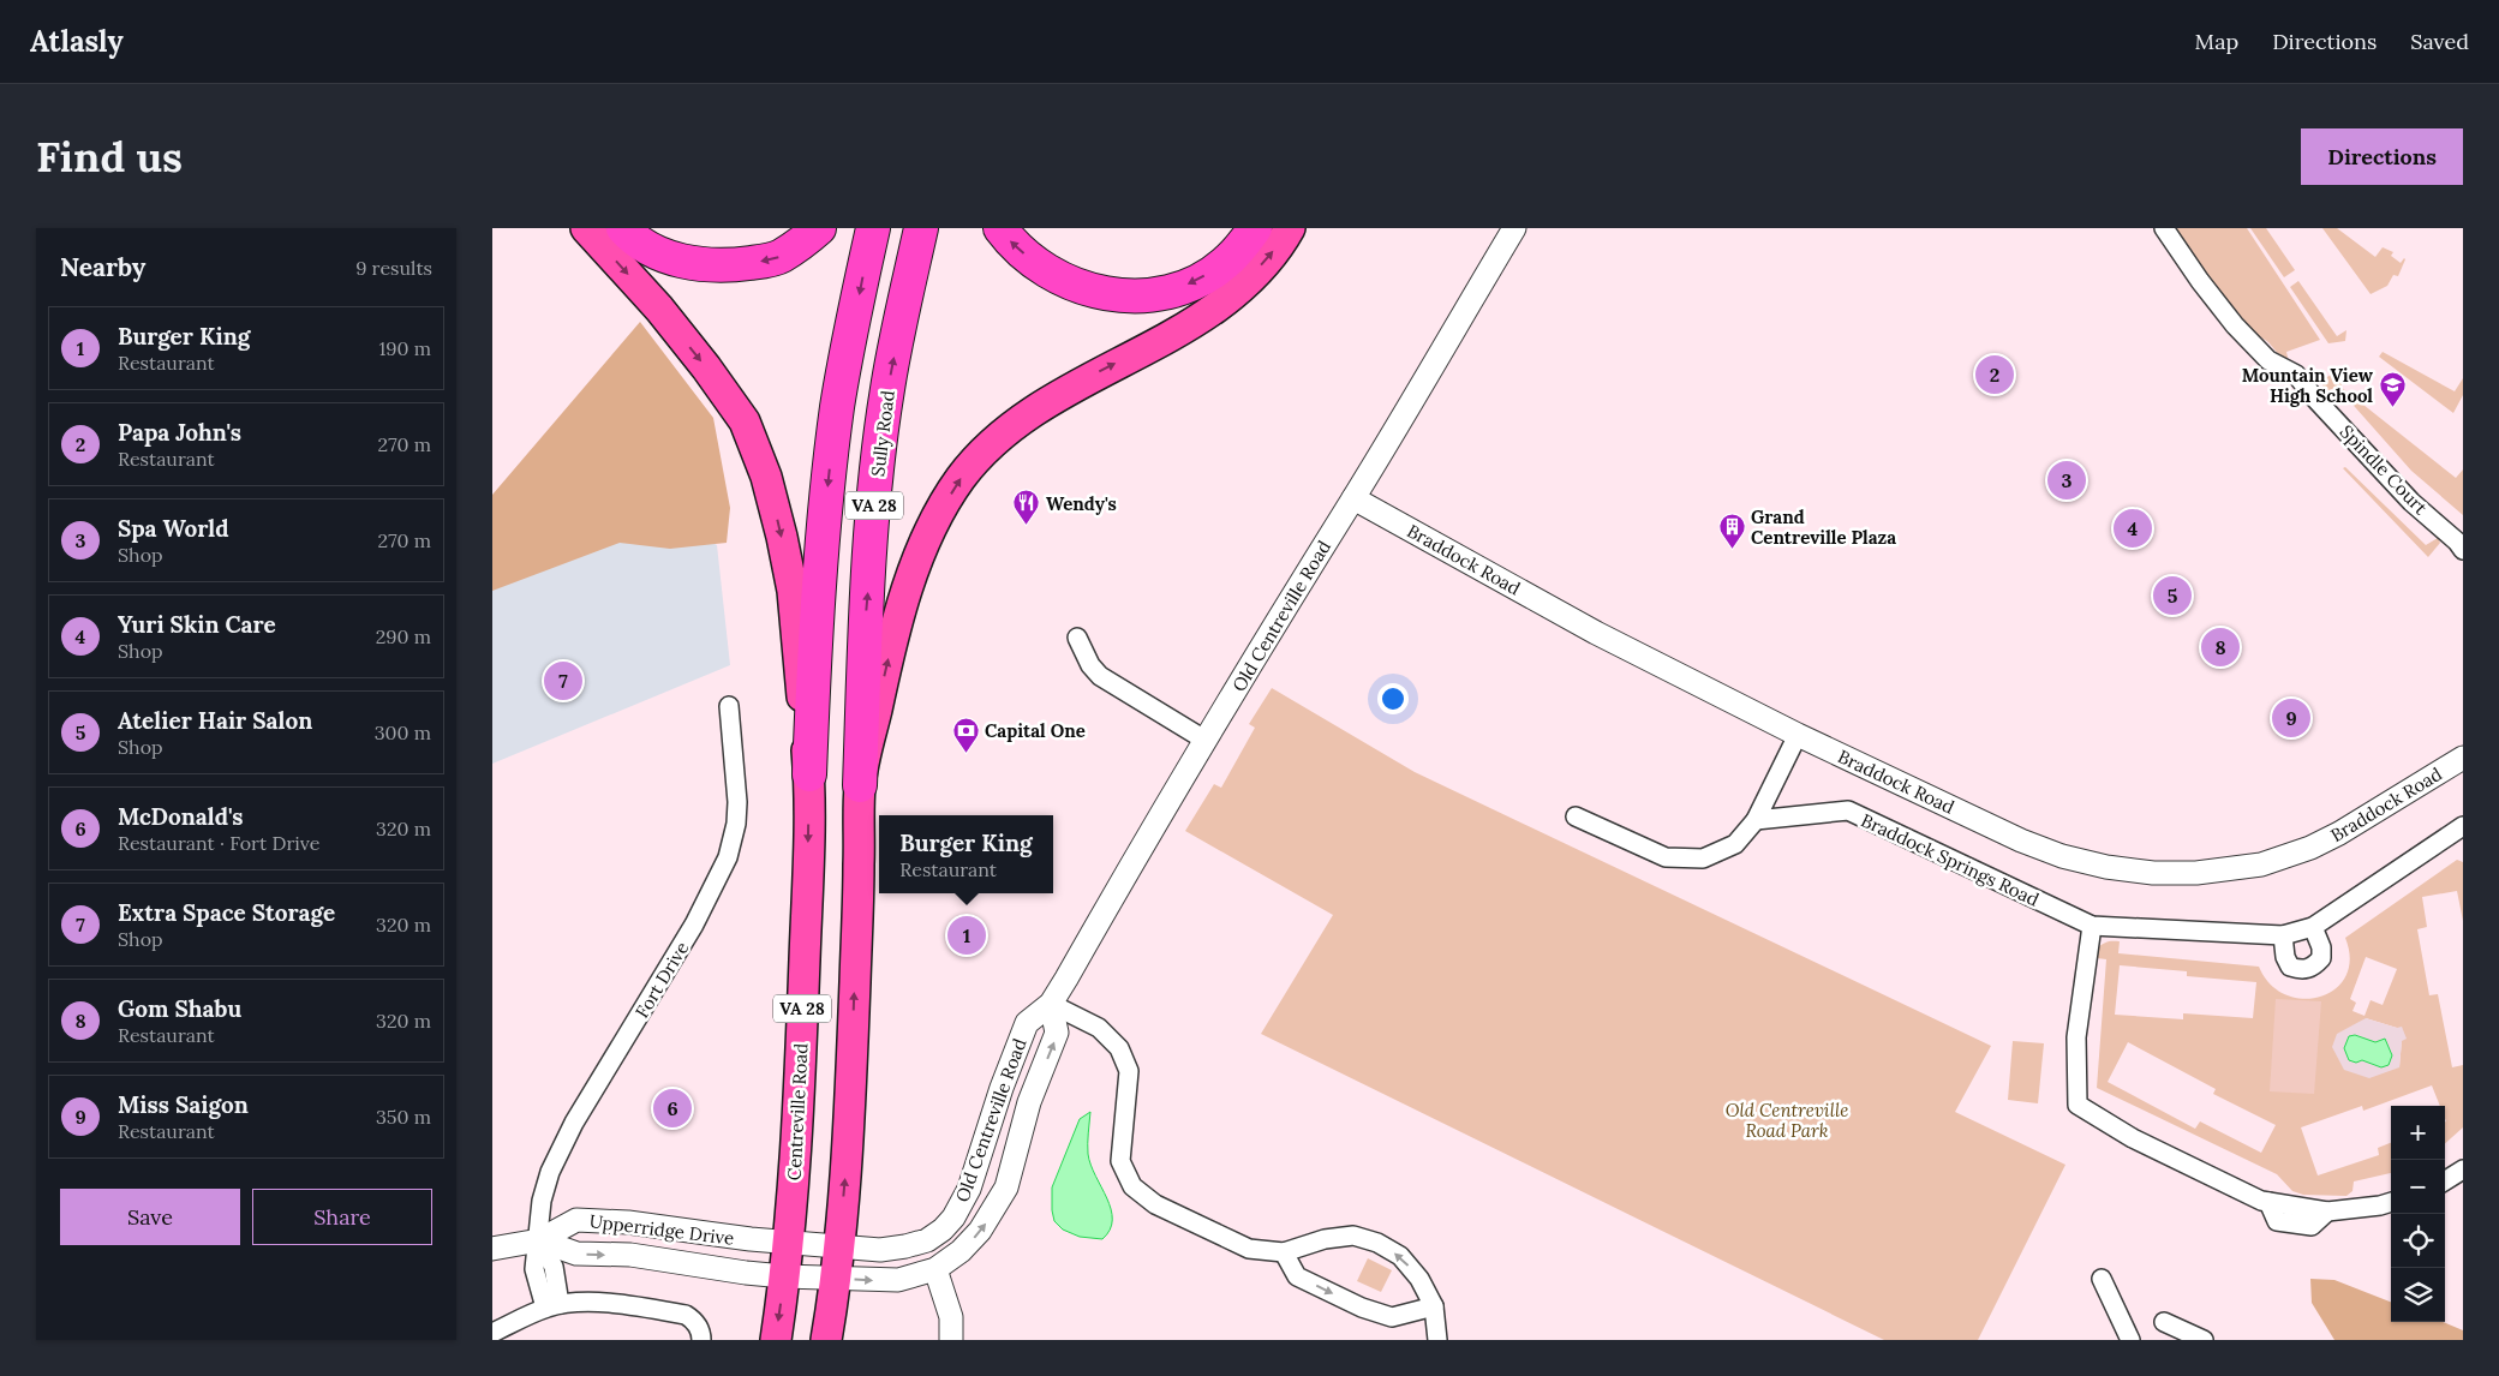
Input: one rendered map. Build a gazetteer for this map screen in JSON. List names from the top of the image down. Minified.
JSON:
{"streets":{"highway":["Sully Road","VA 28","Centreville Road"],"street":["Spindle Court","Braddock Road","Old Centreville Road","Braddock Springs Road","Fort Drive","Upperridge Drive"]},"crossings":[["Sully Road","VA 28"],["VA 28","Old Centreville Road"],["VA 28","Centreville Road"],["Braddock Road","Old Centreville Road"],["Old Centreville Road","Centreville Road"],["Old Centreville Road","Upperridge Drive"],["Fort Drive","Upperridge Drive"],["Centreville Road","Upperridge Drive"]],"parks":["Old Centreville Road Park"],"places":{"school or university":["Mountain View High School"],"restaurant":["Wendy's"],"building":["Grand Centreville Plaza"],"bank":["Capital One"]},"page":{"header":"Atlasly","nav":["Map","Directions","Saved"],"buttons":["Directions",["Save","Share"]],"title":"Find us","heading":["Nearby","9 results"],"list":[{"mark":"1","name":"Burger King","note":"Restaurant","value":"190 m"},{"mark":"2","name":"Papa John's","note":"Restaurant","value":"270 m"},{"mark":"3","name":"Spa World","note":"Shop","value":"270 m"},{"mark":"4","name":"Yuri Skin Care","note":"Shop","value":"290 m"},{"mark":"5","name":"Atelier Hair Salon","note":"Shop","value":"300 m"},{"mark":"6","name":"McDonald's","note":"Restaurant · Fort Drive","value":"320 m"},{"mark":"7","name":"Extra Space Storage","note":"Shop","value":"320 m"},{"mark":"8","name":"Gom Shabu","note":"Restaurant","value":"320 m"},{"mark":"9","name":"Miss Saigon","note":"Restaurant","value":"350 m"}],"pins":["2","3","4","5","8","7","9","1","6"],"popup":["Burger King","Restaurant"],"map_buttons":["+","−"]}}
